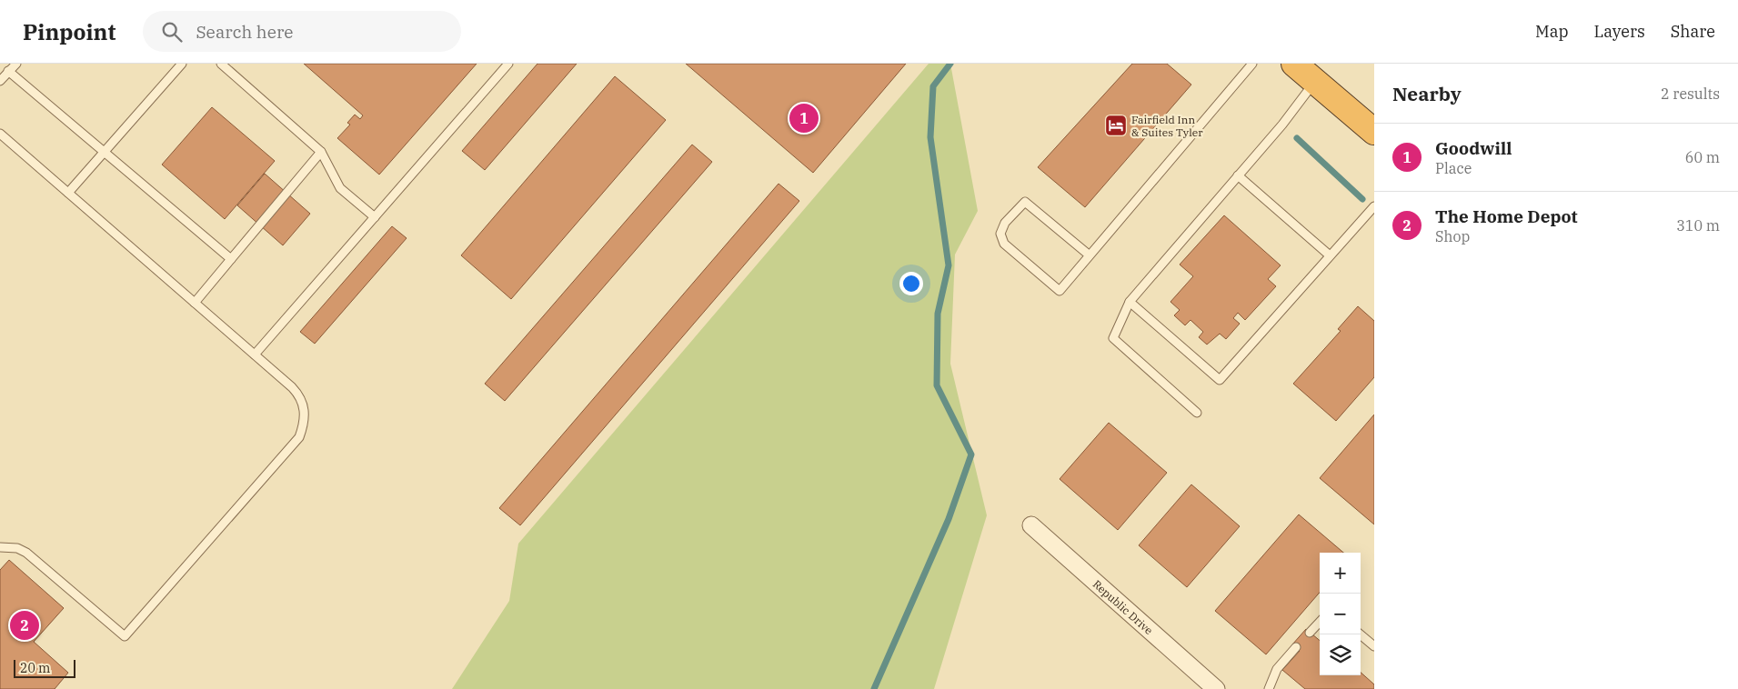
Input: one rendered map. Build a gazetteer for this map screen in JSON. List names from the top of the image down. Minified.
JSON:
{"streets":{"street":["Republic Drive"]},"places":{"hotel":["Fairfield Inn & Suites Tyler"]},"scale_bar":"20 m","page":{"header":"Pinpoint","search":"Search here","nav":["Map","Layers","Share"],"heading":["Nearby","2 results"],"pins":["1","2"],"list":[{"mark":"1","name":"Goodwill","note":"Place","value":"60 m"},{"mark":"2","name":"The Home Depot","note":"Shop","value":"310 m"}],"map_buttons":["+","−"],"scale":"20 m"}}
